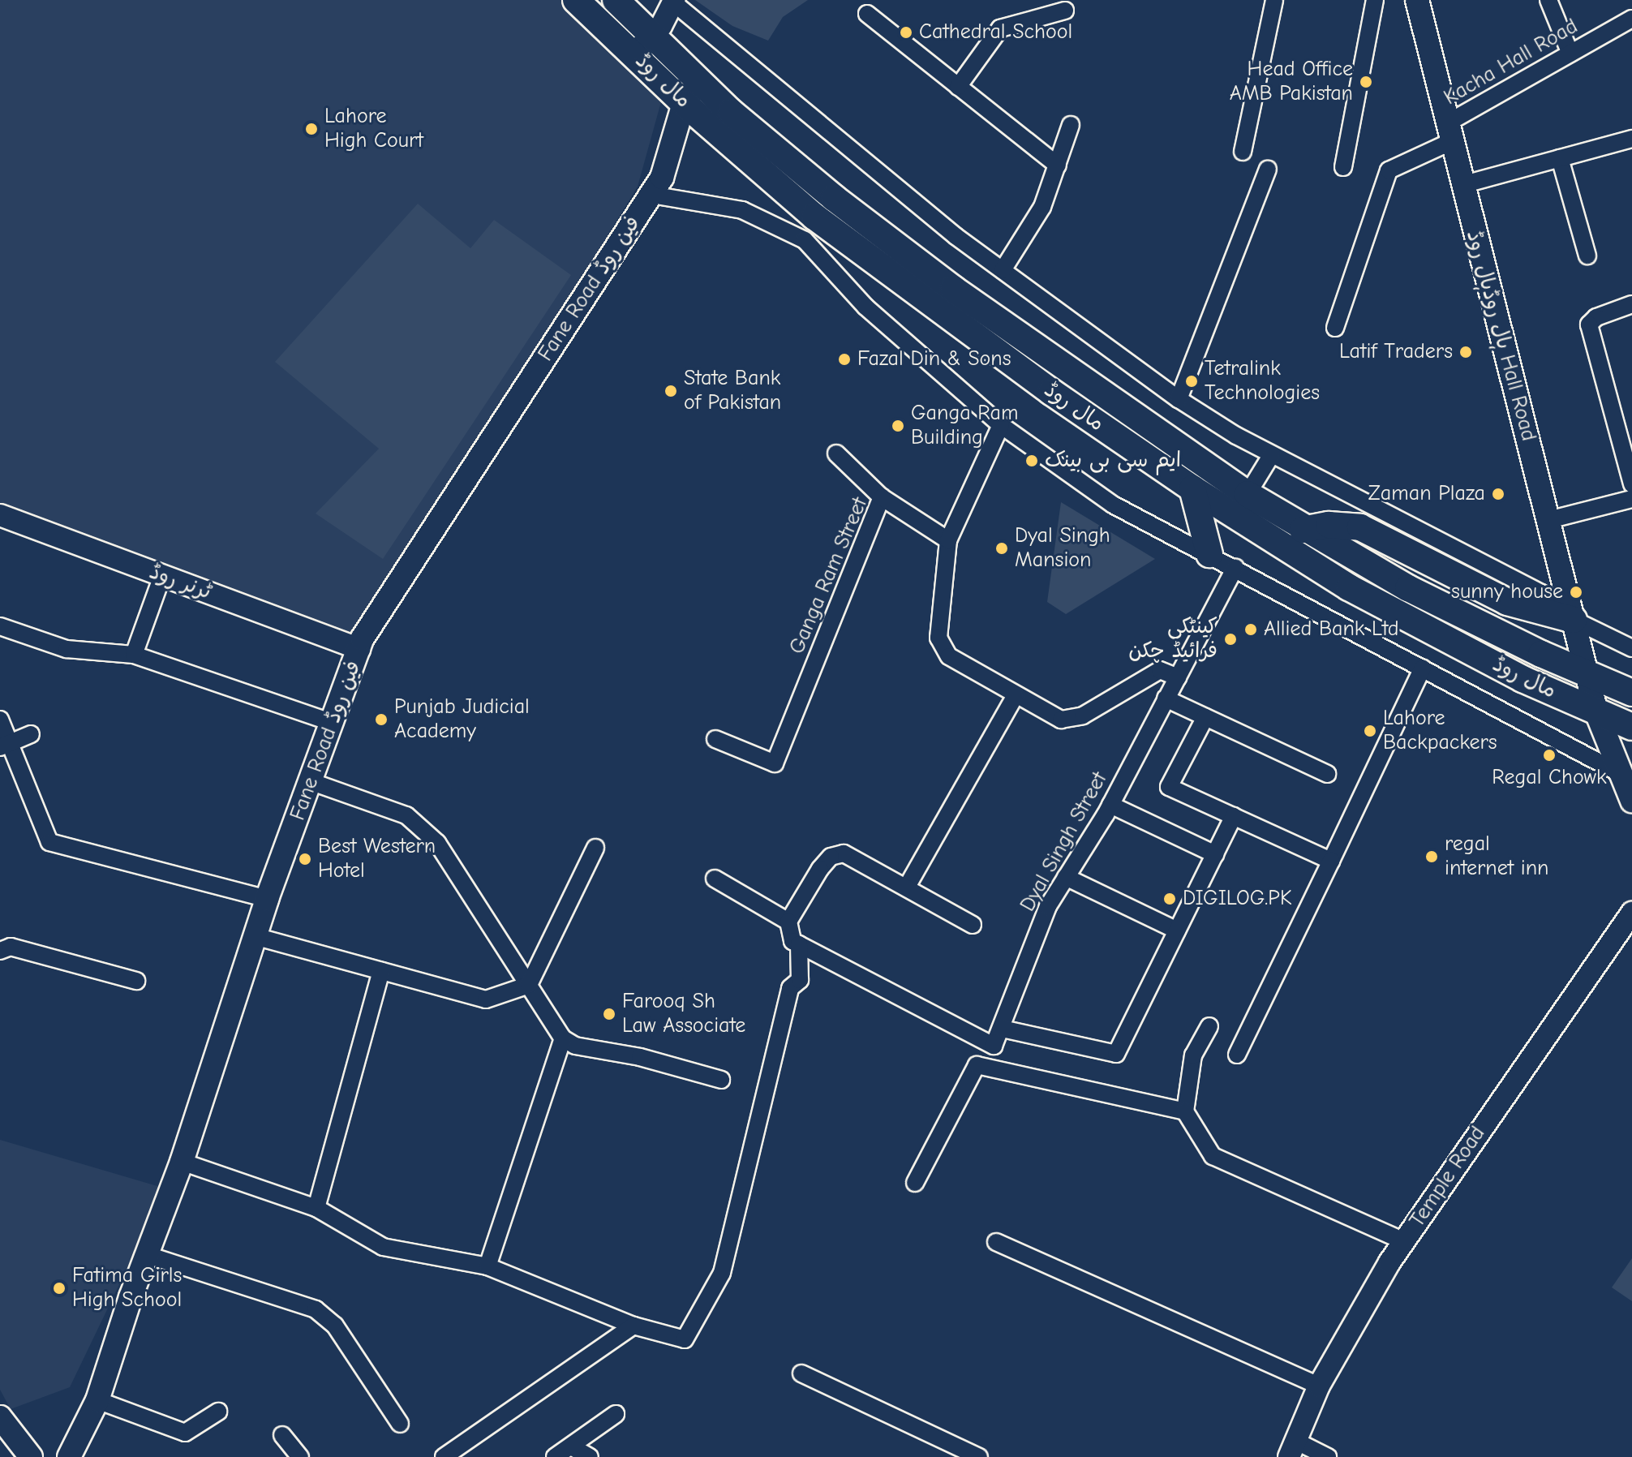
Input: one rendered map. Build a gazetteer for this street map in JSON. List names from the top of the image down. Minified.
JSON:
{"streets":{"main road":["مال روڈ","Fane Road فین روڈ","ہال روڈہال روڈ Hall Road"],"street":["Kacha Hall Road","Ganga Ram Street","ٹرنر روڈ","Dyal Singh Street","Temple Road"]},"crossings":[["Kacha Hall Road","ہال روڈہال روڈ Hall Road"],["مال روڈ","Fane Road فین روڈ"],["مال روڈ","ہال روڈہال روڈ Hall Road"],["Fane Road فین روڈ","ٹرنر روڈ"]],"places":["Cathedral School","Head Office AMB Pakistan","Lahore High Court","Latif Traders","Fazal Din & Sons","Tetralink Technologies","State Bank of Pakistan","Ganga Ram Building","ایم سی بی بینک","Zaman Plaza","Dyal Singh Mansion","sunny house","Allied Bank Ltd","کینٹکی فرائیڈ چکن","Punjab Judicial Academy","Lahore Backpackers","Regal Chowk","regal internet inn","Best Western Hotel","DIGILOG.PK","Farooq Sh Law Associate","Fatima Girls High School"]}
